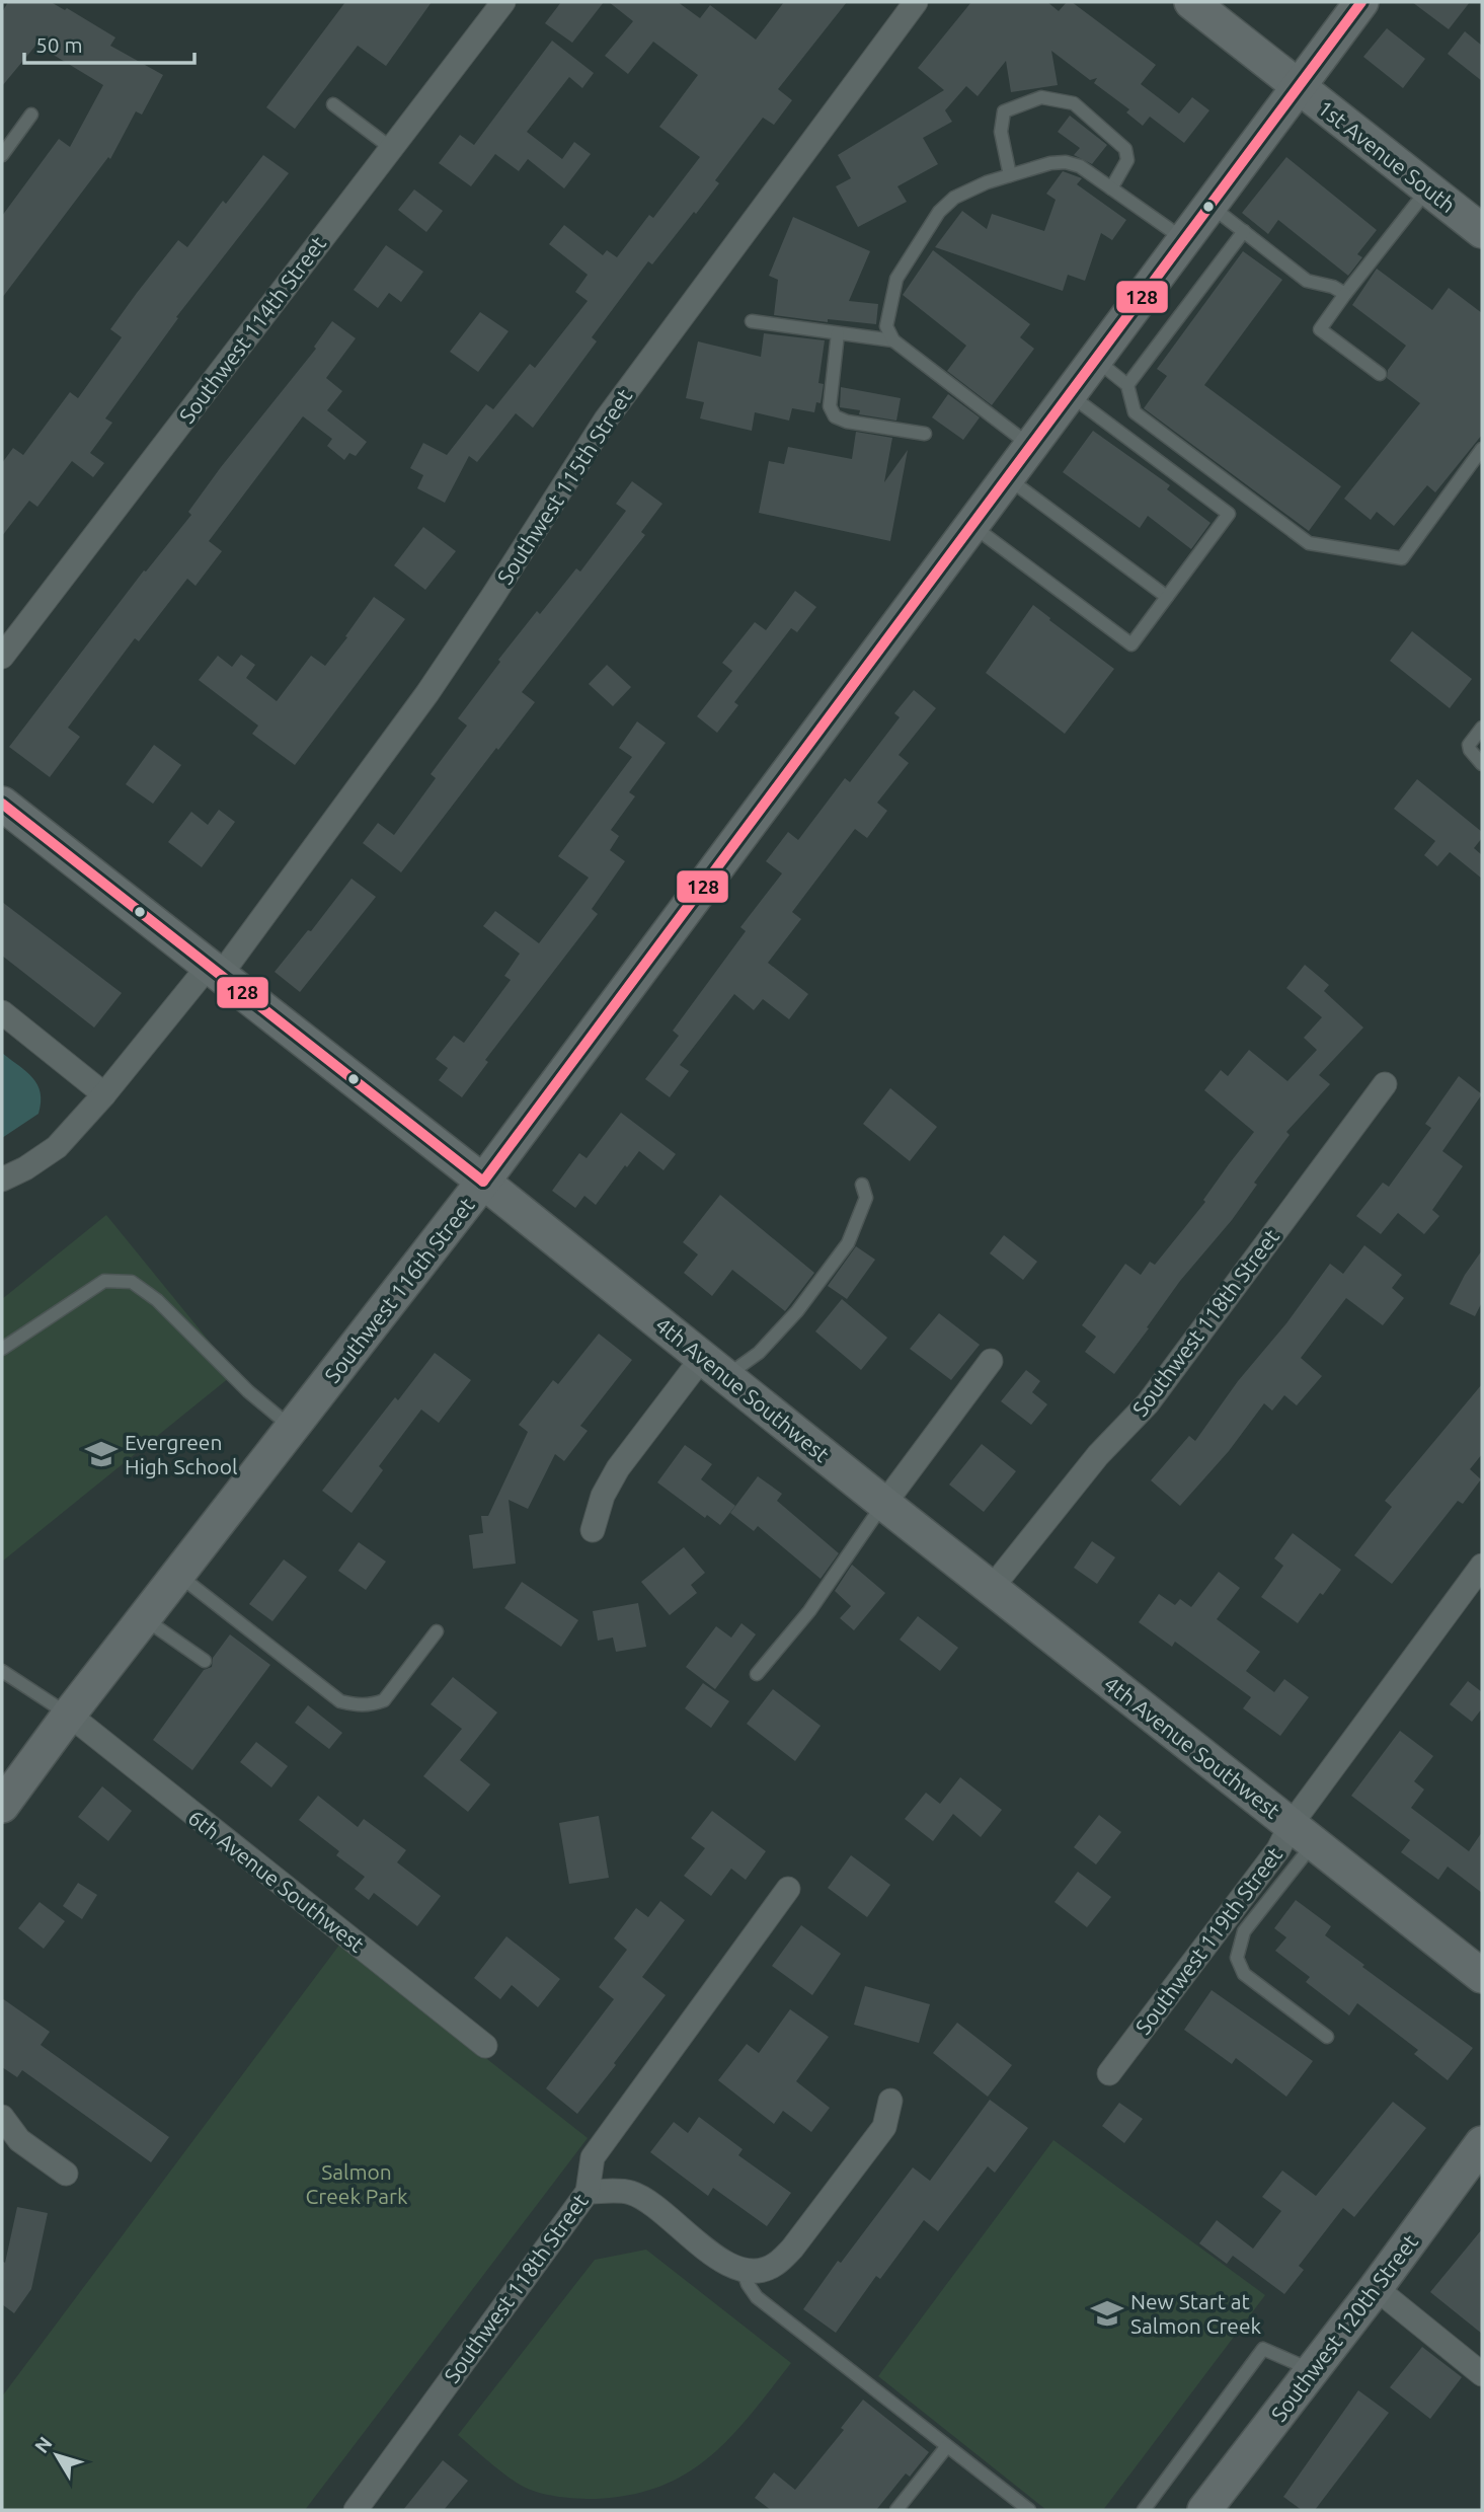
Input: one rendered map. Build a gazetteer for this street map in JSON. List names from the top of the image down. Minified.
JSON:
{"streets":{"street":["1st Avenue South","Southwest 114th Street","Southwest 115th Street","Southwest 116th Street","Southwest 118th Street","4th Avenue Southwest","6th Avenue Southwest","Southwest 119th Street","Southwest 120th Street"]},"crossings":[["1st Avenue South","Southwest 116th Street"],["Southwest 115th Street","4th Avenue Southwest"],["Southwest 116th Street","4th Avenue Southwest"],["Southwest 116th Street","6th Avenue Southwest"],["Southwest 118th Street","4th Avenue Southwest"],["4th Avenue Southwest","Southwest 119th Street"]],"parks":["Salmon Creek Park"],"places":{"school or university":["Evergreen High School","New Start at Salmon Creek"]},"lines":["transit line 128"],"scale_bar":"50 m","north":"top left"}
